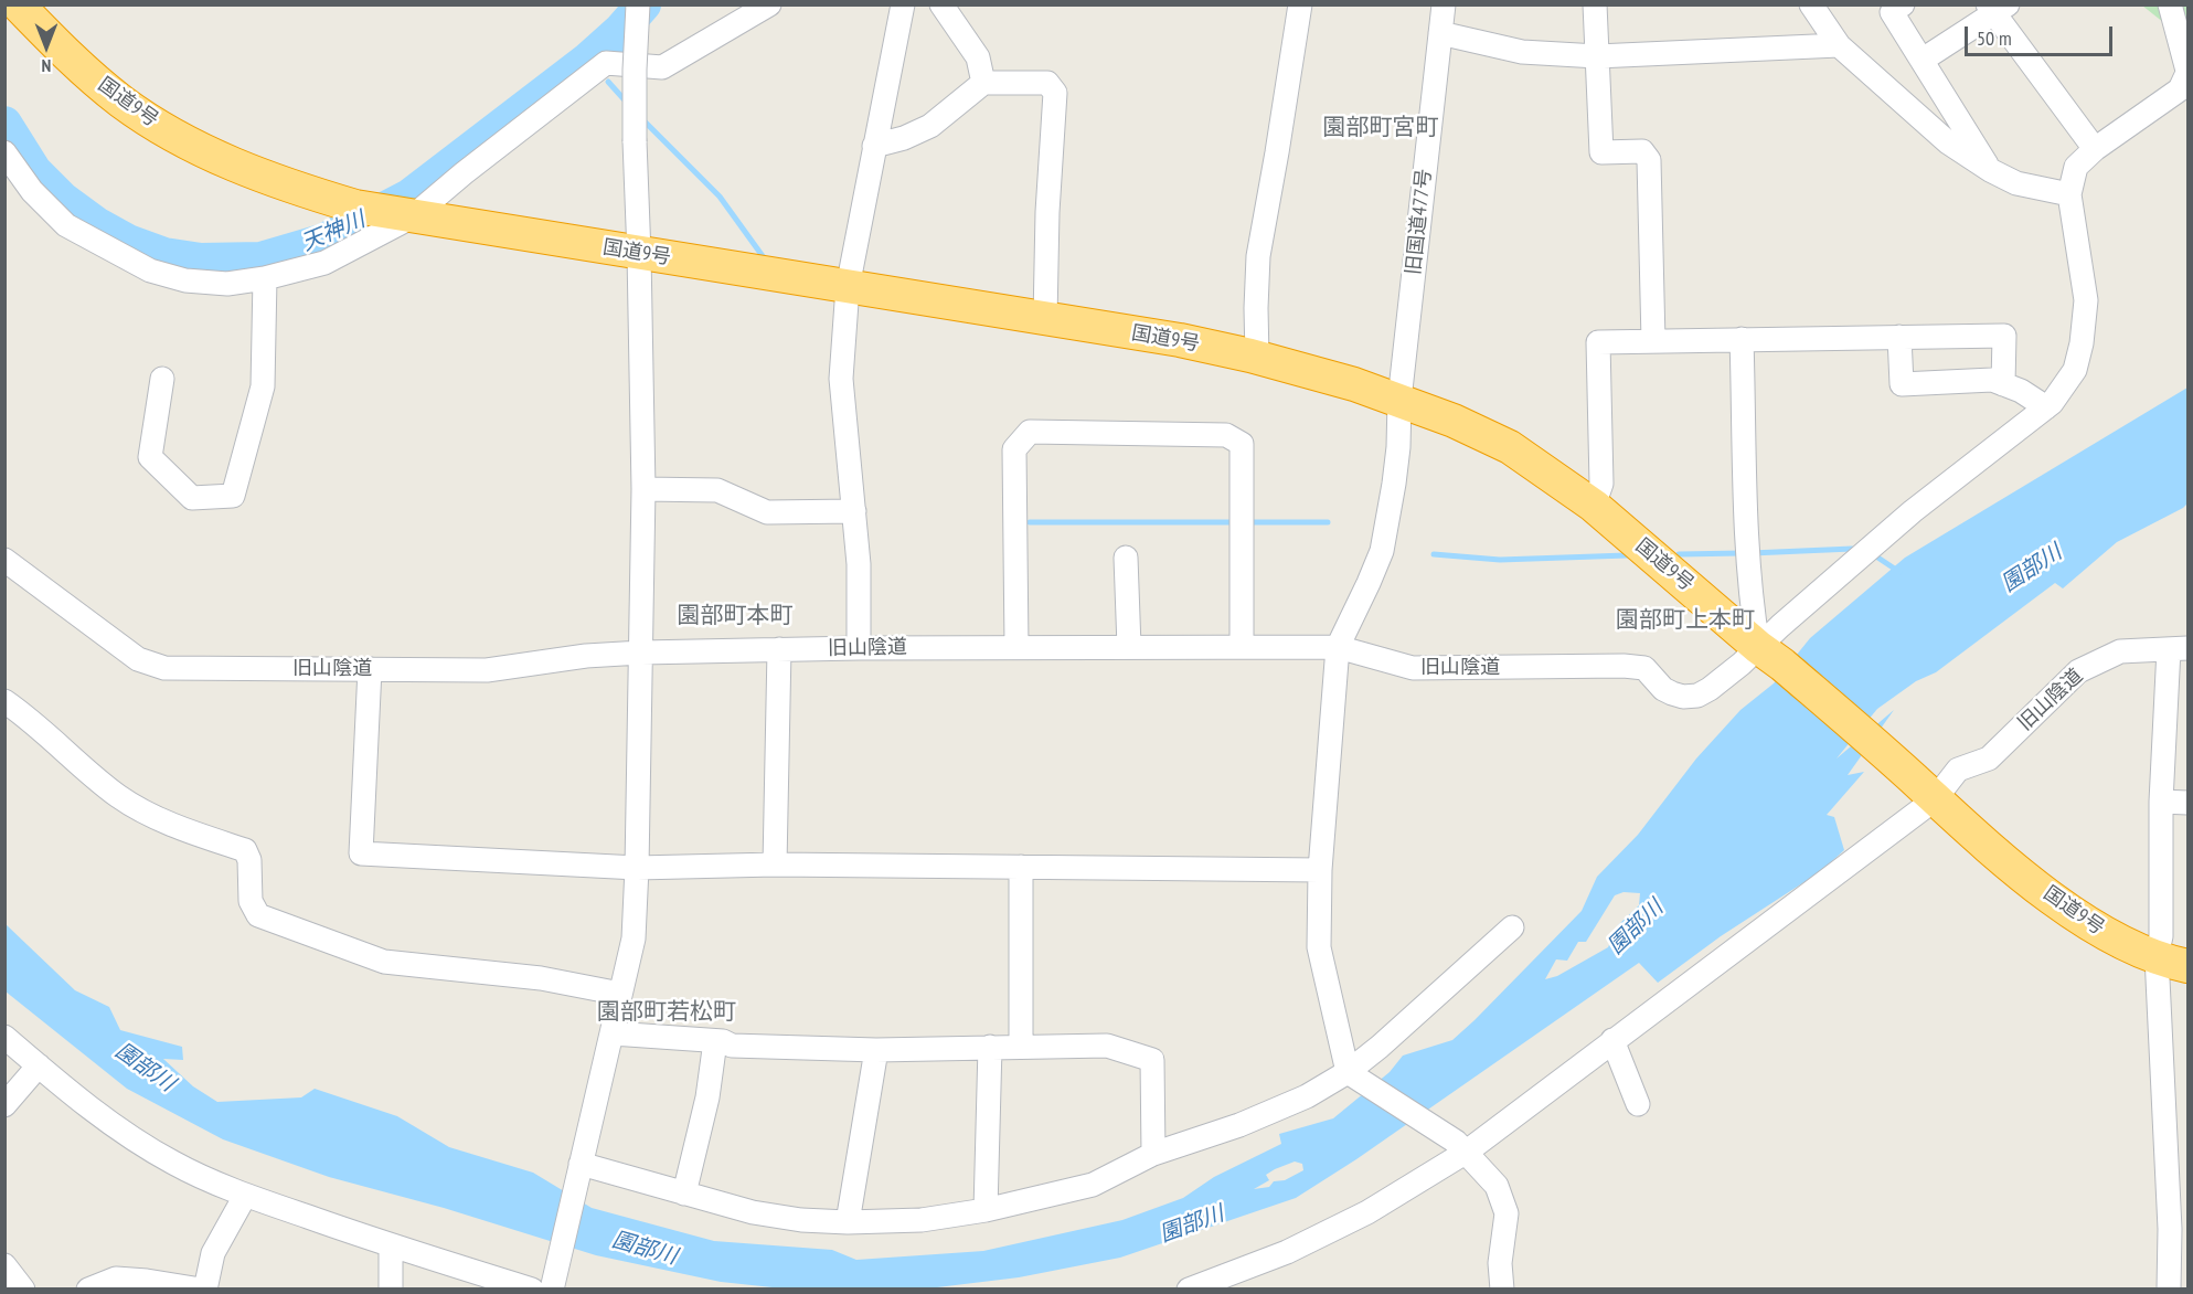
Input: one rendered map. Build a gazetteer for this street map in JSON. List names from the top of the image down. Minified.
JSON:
{"streets":{"highway":["国道9号"],"street":["旧国道477号","旧山陰道"]},"crossings":[["国道9号","旧国道477号"],["国道9号","旧山陰道"],["旧国道477号","旧山陰道"]],"districts":["園部町宮町","園部町本町","園部町上本町","園部町若松町"],"water":["天神川","園部川"],"scale_bar":"50 m","north":"bottom"}
